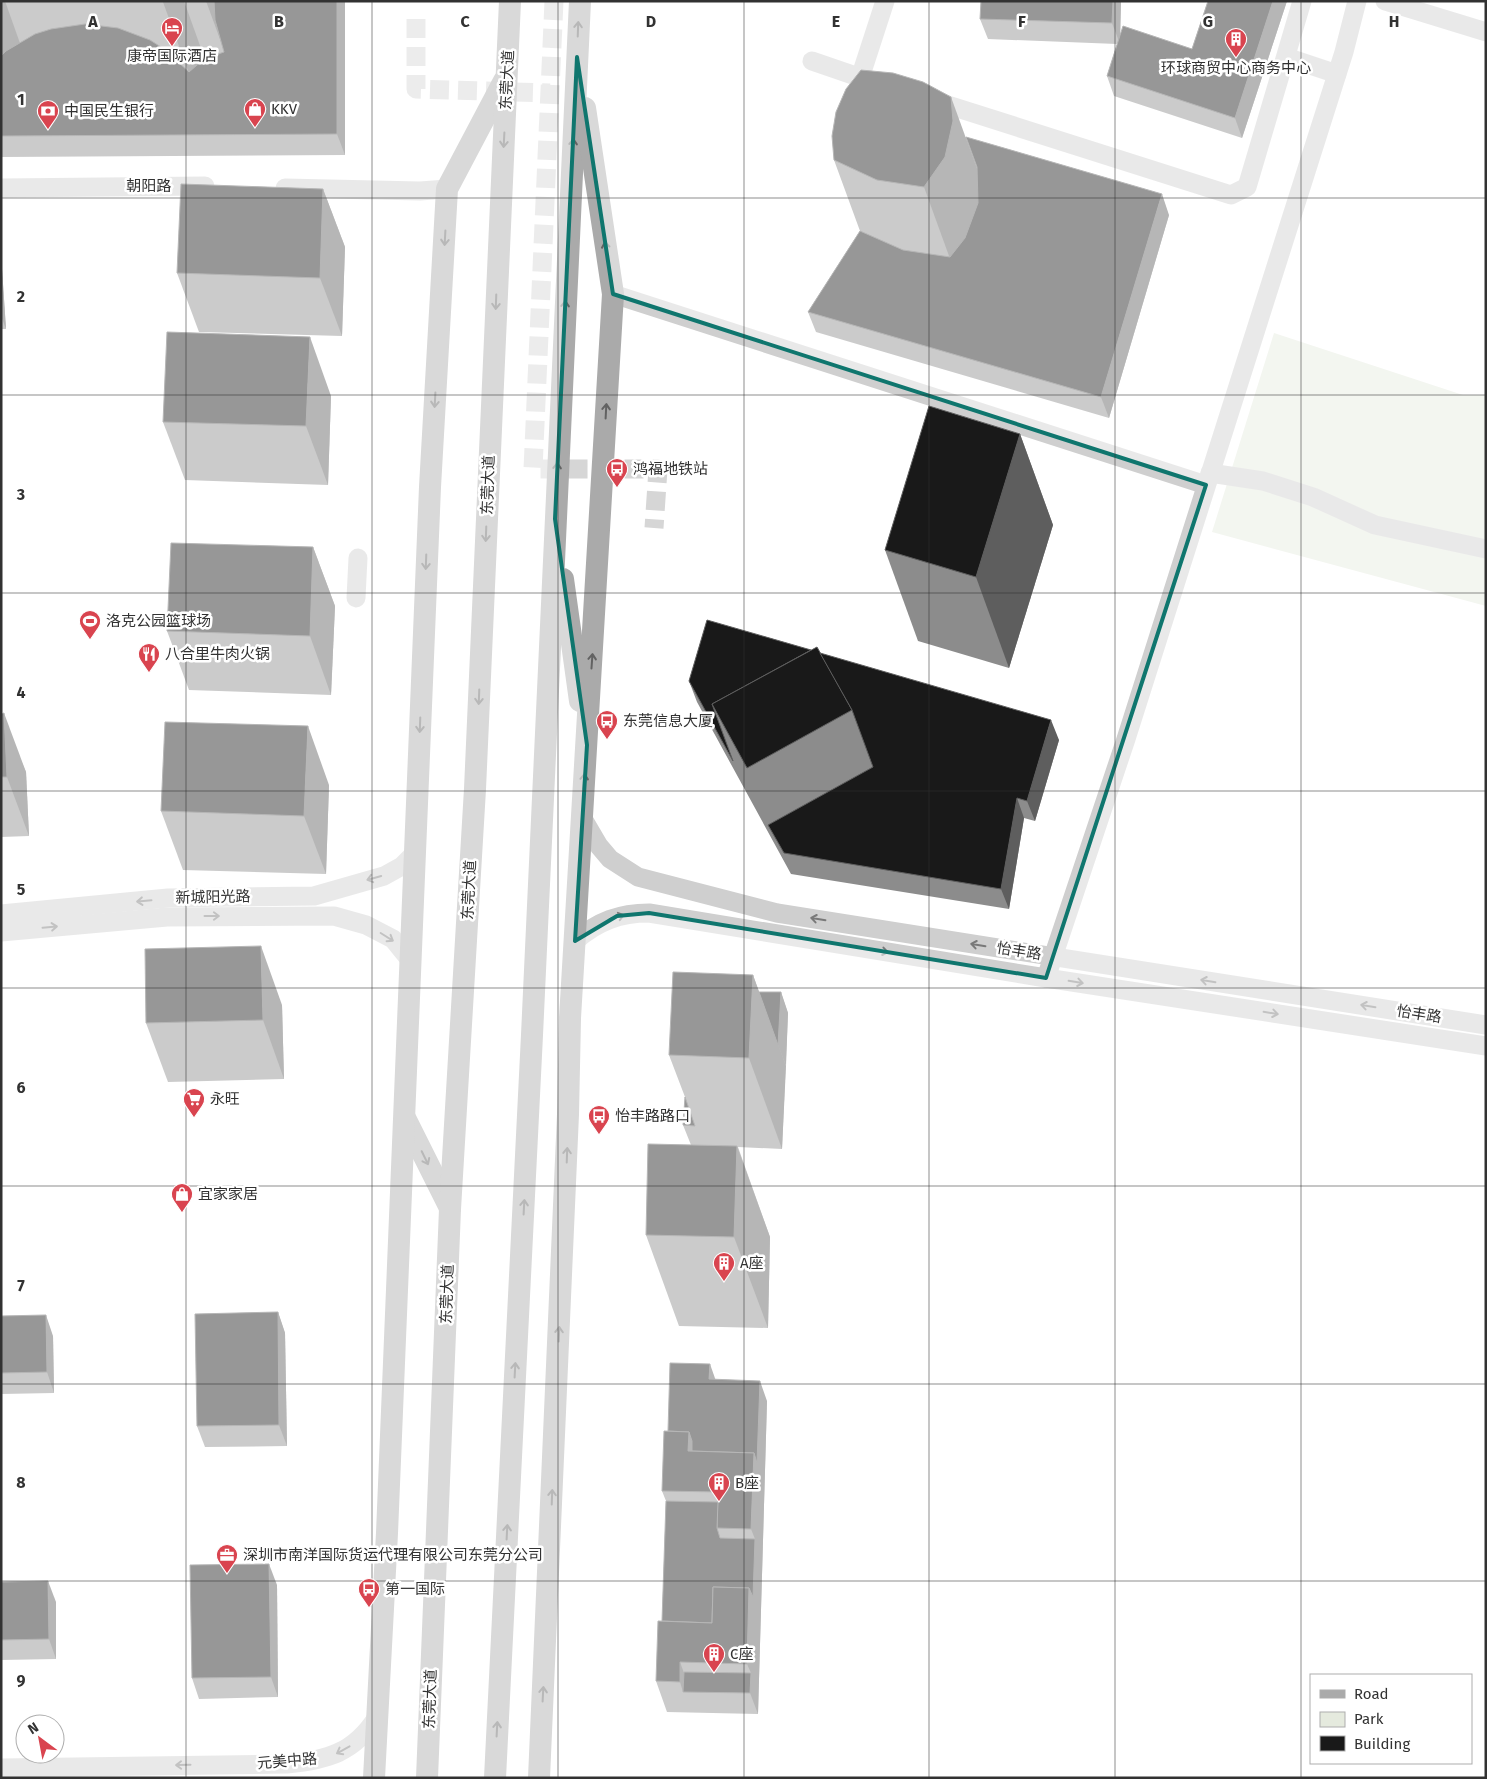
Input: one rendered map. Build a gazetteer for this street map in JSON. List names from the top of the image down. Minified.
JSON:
{"streets":{"main road":["东莞大道"],"street":["朝阳路","新城阳光路","怡丰路","元美中路"]},"one_way":["元美中路"],"places":{"hotel":["康帝国际酒店"],"building":["环球商贸中心商务中心","A座","B座","C座"],"shop":["KKV","宜家家居"],"bank":["中国民生银行"],"bus stop":["鸿福地铁站","东莞信息大厦","怡丰路路口","第一国际"],"sports":["洛克公园篮球场"],"restaurant":["八合里牛肉火锅"],"supermarket":["永旺"],"office":["深圳市南洋国际货运代理有限公司东莞分公司"]},"legend":["Road","Park","Building"],"north":"top left","grid":{"columns":["A","B","C","D","E","F","G","H"],"rows":["1","2","3","4","5","6","7","8","9"]}}
